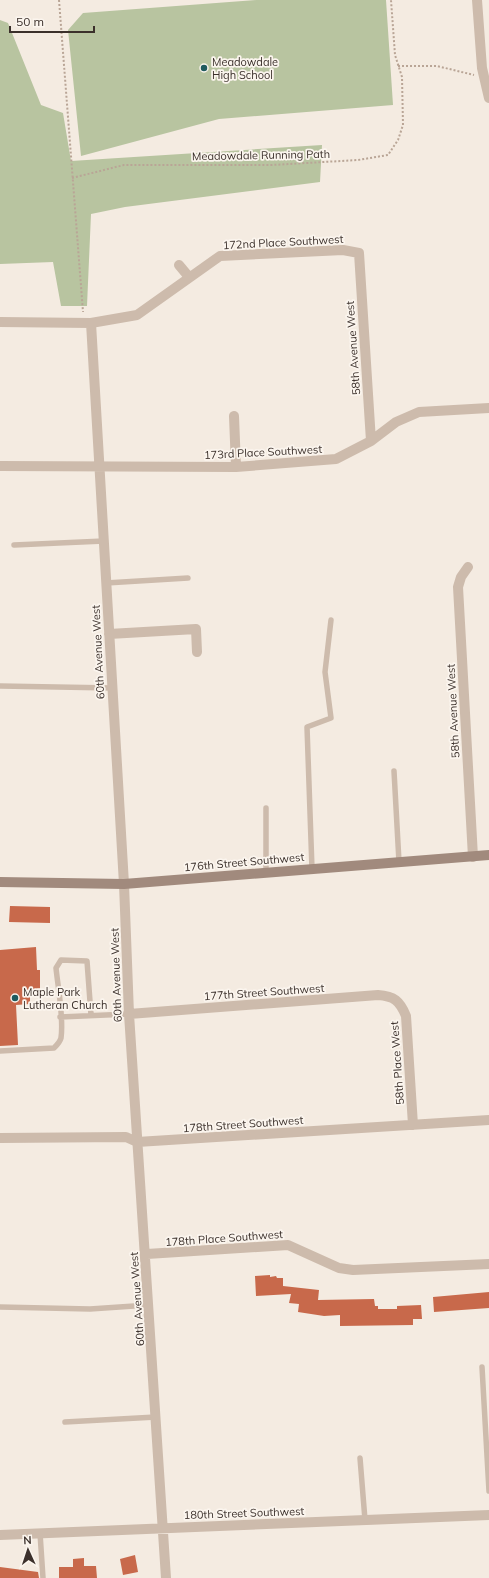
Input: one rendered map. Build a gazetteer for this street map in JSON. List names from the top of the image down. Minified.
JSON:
{"streets":{"street":["172nd Place Southwest","58th Avenue West","173rd Place Southwest","60th Avenue West","176th Street Southwest","177th Street Southwest","58th Place West","178th Street Southwest","178th Place Southwest","180th Street Southwest"],"path":["Meadowdale Running Path"]},"crossings":[["172nd Place Southwest","58th Avenue West"],["172nd Place Southwest","60th Avenue West"],["58th Avenue West","173rd Place Southwest"],["58th Avenue West","176th Street Southwest"],["173rd Place Southwest","60th Avenue West"],["60th Avenue West","176th Street Southwest"],["60th Avenue West","177th Street Southwest"],["60th Avenue West","178th Street Southwest"],["60th Avenue West","178th Place Southwest"],["60th Avenue West","180th Street Southwest"],["177th Street Southwest","58th Place West"],["58th Place West","178th Street Southwest"]],"places":["Meadowdale High School","Maple Park Lutheran Church"],"scale_bar":"50 m","north":"top"}
